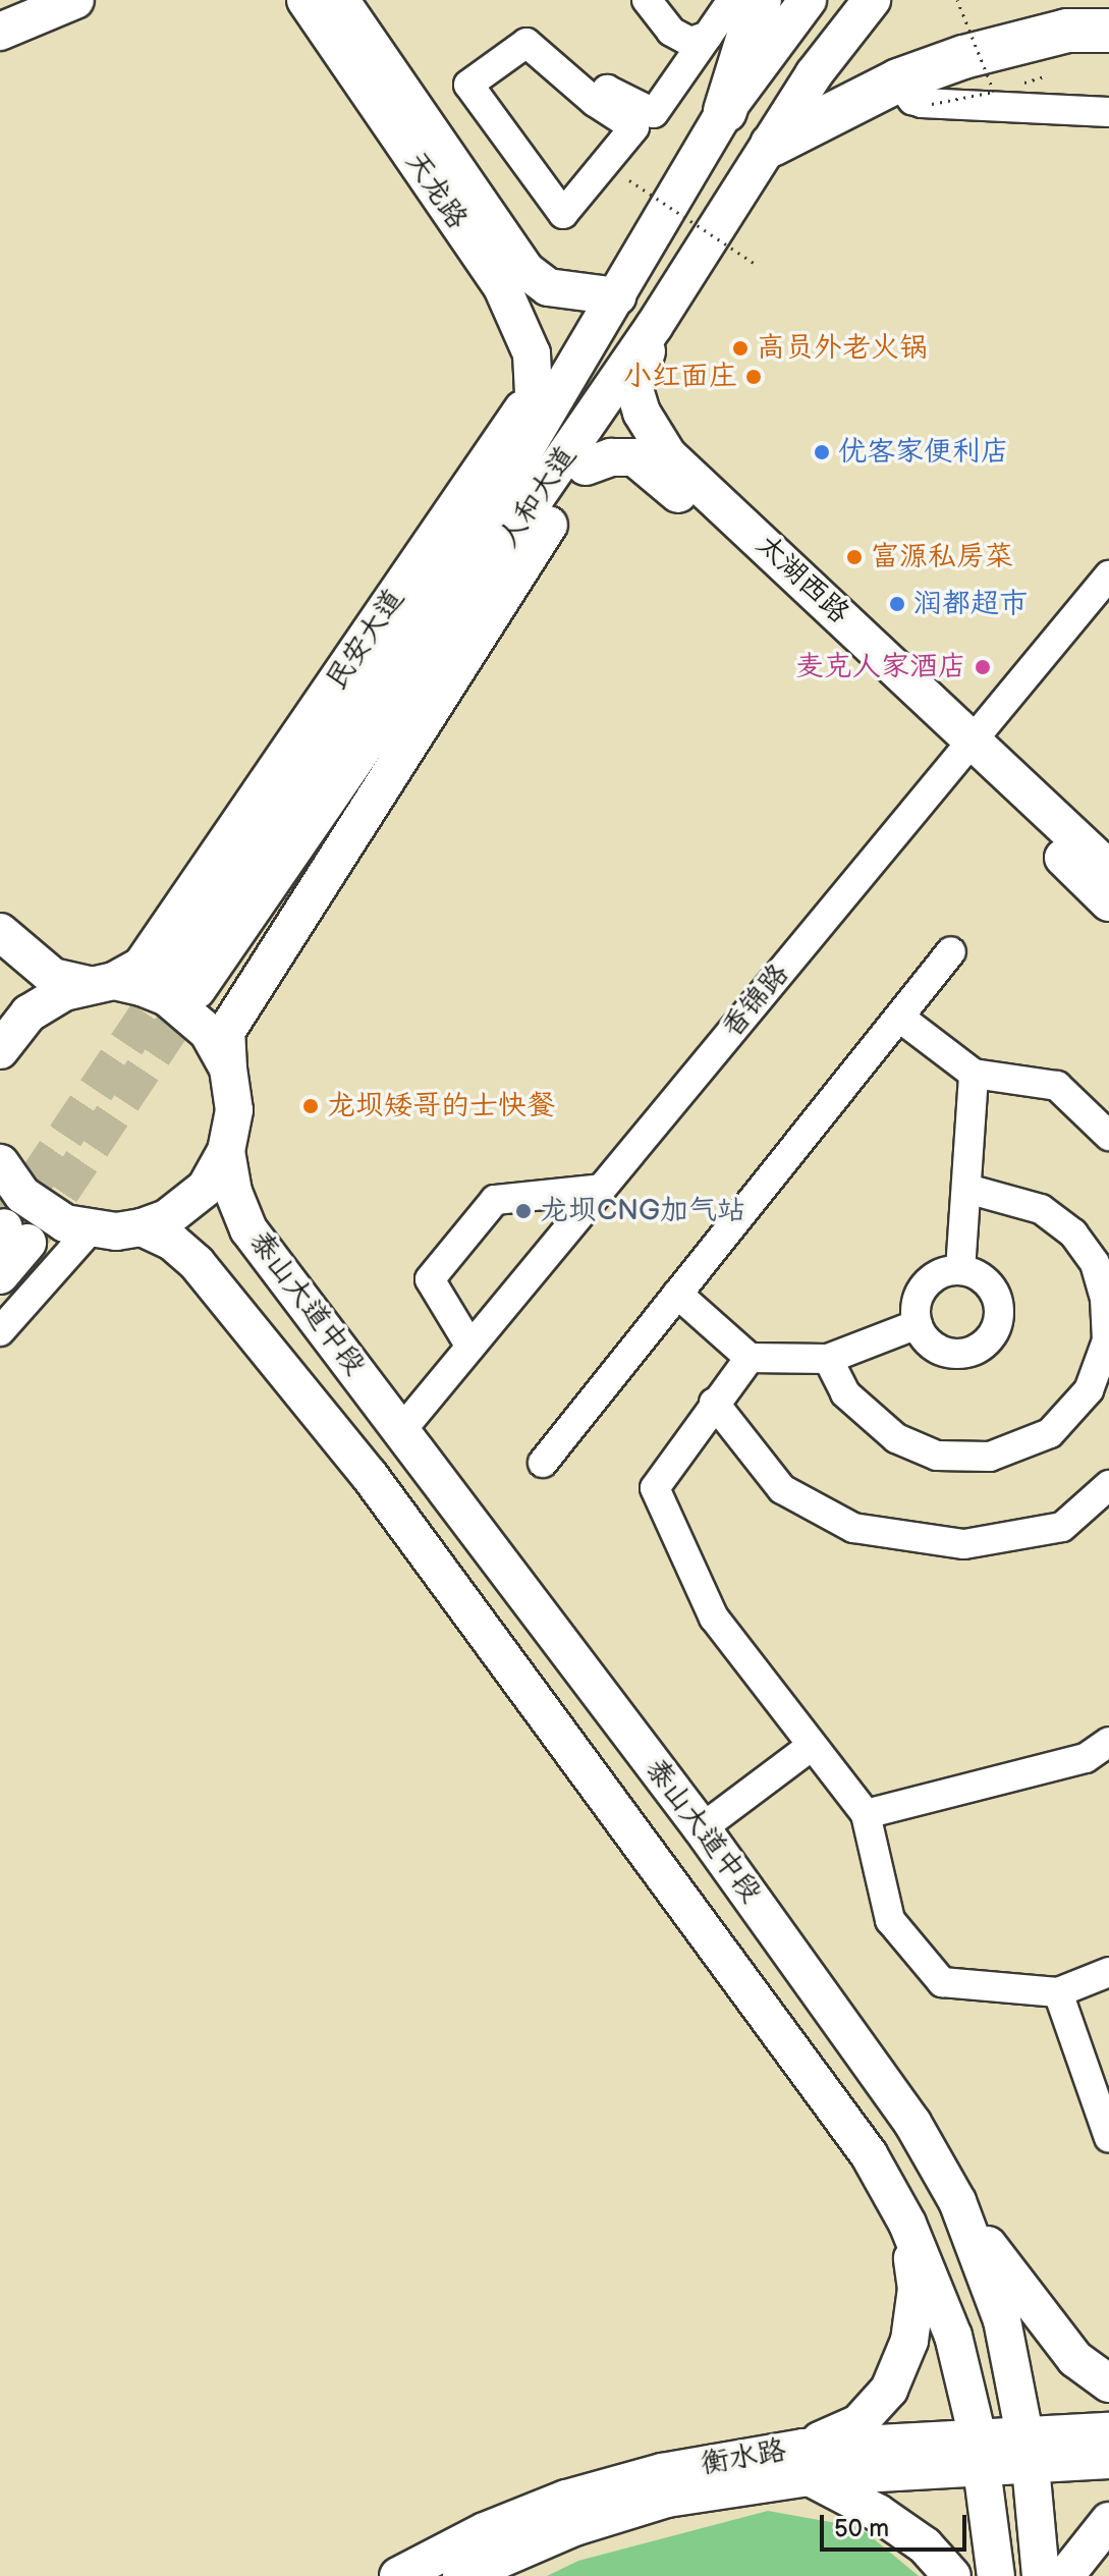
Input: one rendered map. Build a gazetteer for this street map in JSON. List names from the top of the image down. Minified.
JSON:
{"streets":{"main road":["天龙路","人和大道","太湖西路","民安大道","泰山大道中段","衡水路"],"street":["香锦路"]},"crossings":[["天龙路","人和大道"],["天龙路","民安大道"],["人和大道","民安大道"],["太湖西路","香锦路"],["香锦路","泰山大道中段"],["泰山大道中段","衡水路"]],"places":["高员外老火锅","小红面庄","优客家便利店","富源私房菜","润都超市","麦克人家酒店","龙坝矮哥的士快餐","龙坝CNG加气站"],"scale_bar":"50 m"}
